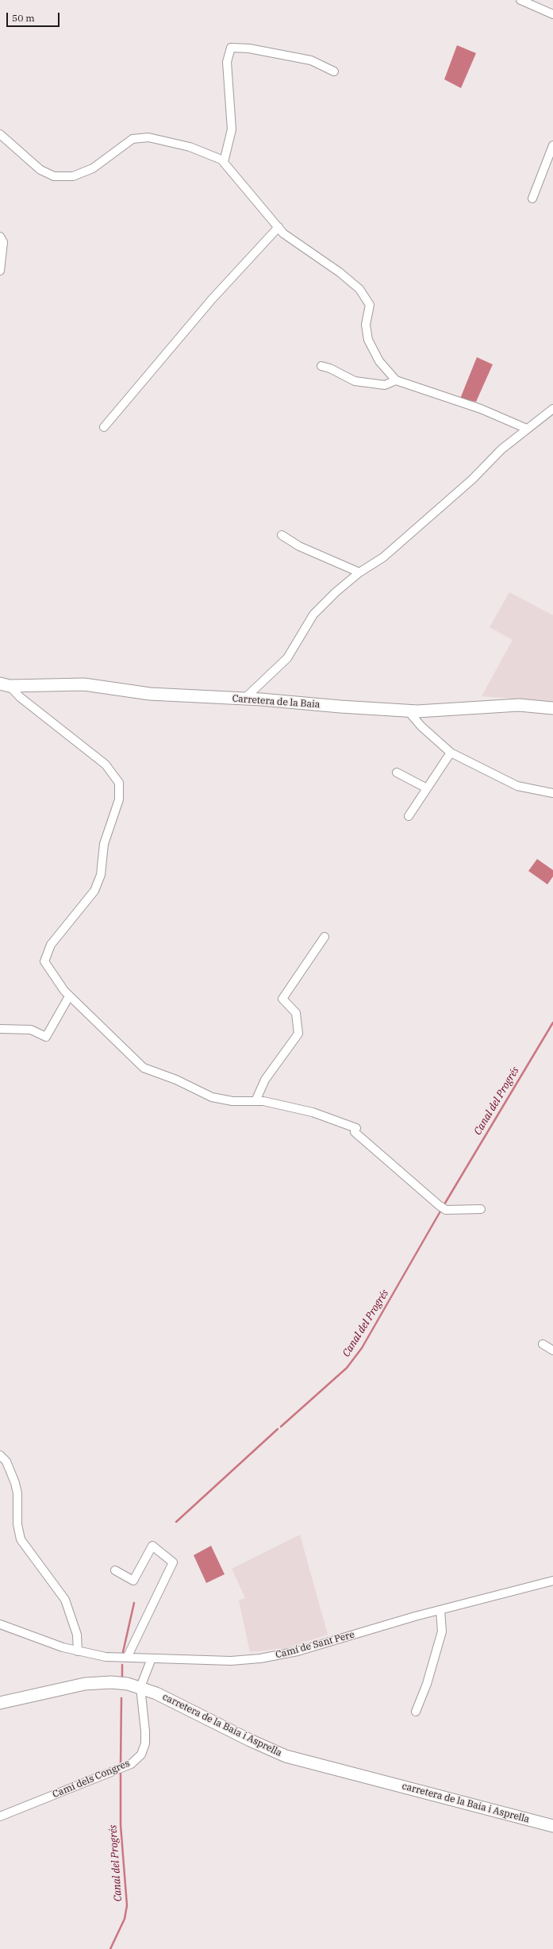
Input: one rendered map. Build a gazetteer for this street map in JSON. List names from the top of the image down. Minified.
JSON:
{"streets":{"main road":["Carretera de la Baia","carretera de la Baia i Asprella"],"street":["Camí de Sant Pere","Camí dels Congres"]},"crossings":[["Camí de Sant Pere","Camí dels Congres"],["carretera de la Baia i Asprella","Camí dels Congres"]],"water":["Canal del Progrés"],"scale_bar":"50 m"}
